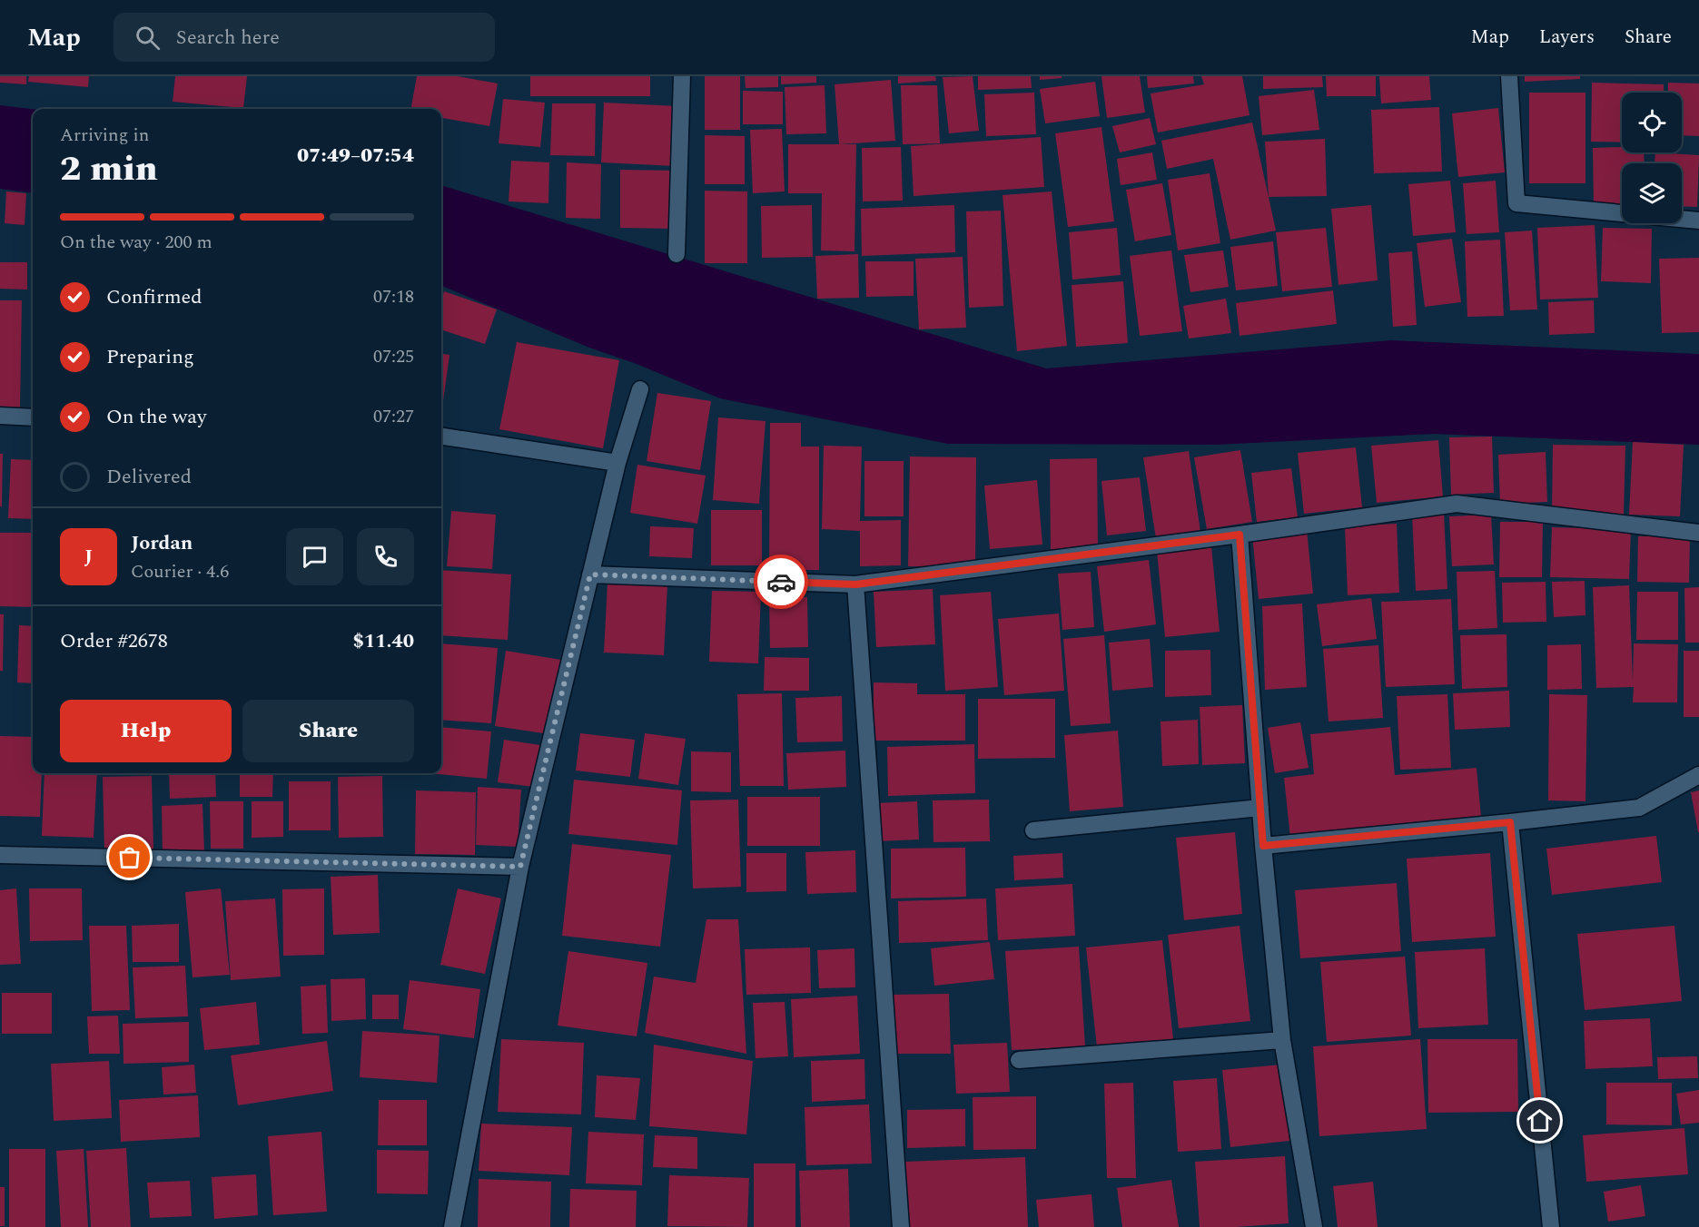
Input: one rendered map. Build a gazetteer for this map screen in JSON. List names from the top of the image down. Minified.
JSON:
{"page":{"header":"Map","search":"Search here","nav":["Map","Layers","Share"],"heading":["2 min","Arriving in","07:49–07:54"],"panel":["Jordan","Courier · 4.6","Order #2678","$11.40"],"bar":"On the way · 200 m","list":[["Confirmed","07:18"],["Preparing","07:25"],["On the way","07:27"],"Delivered"],"round":"J","buttons":["Help","Share"]}}
